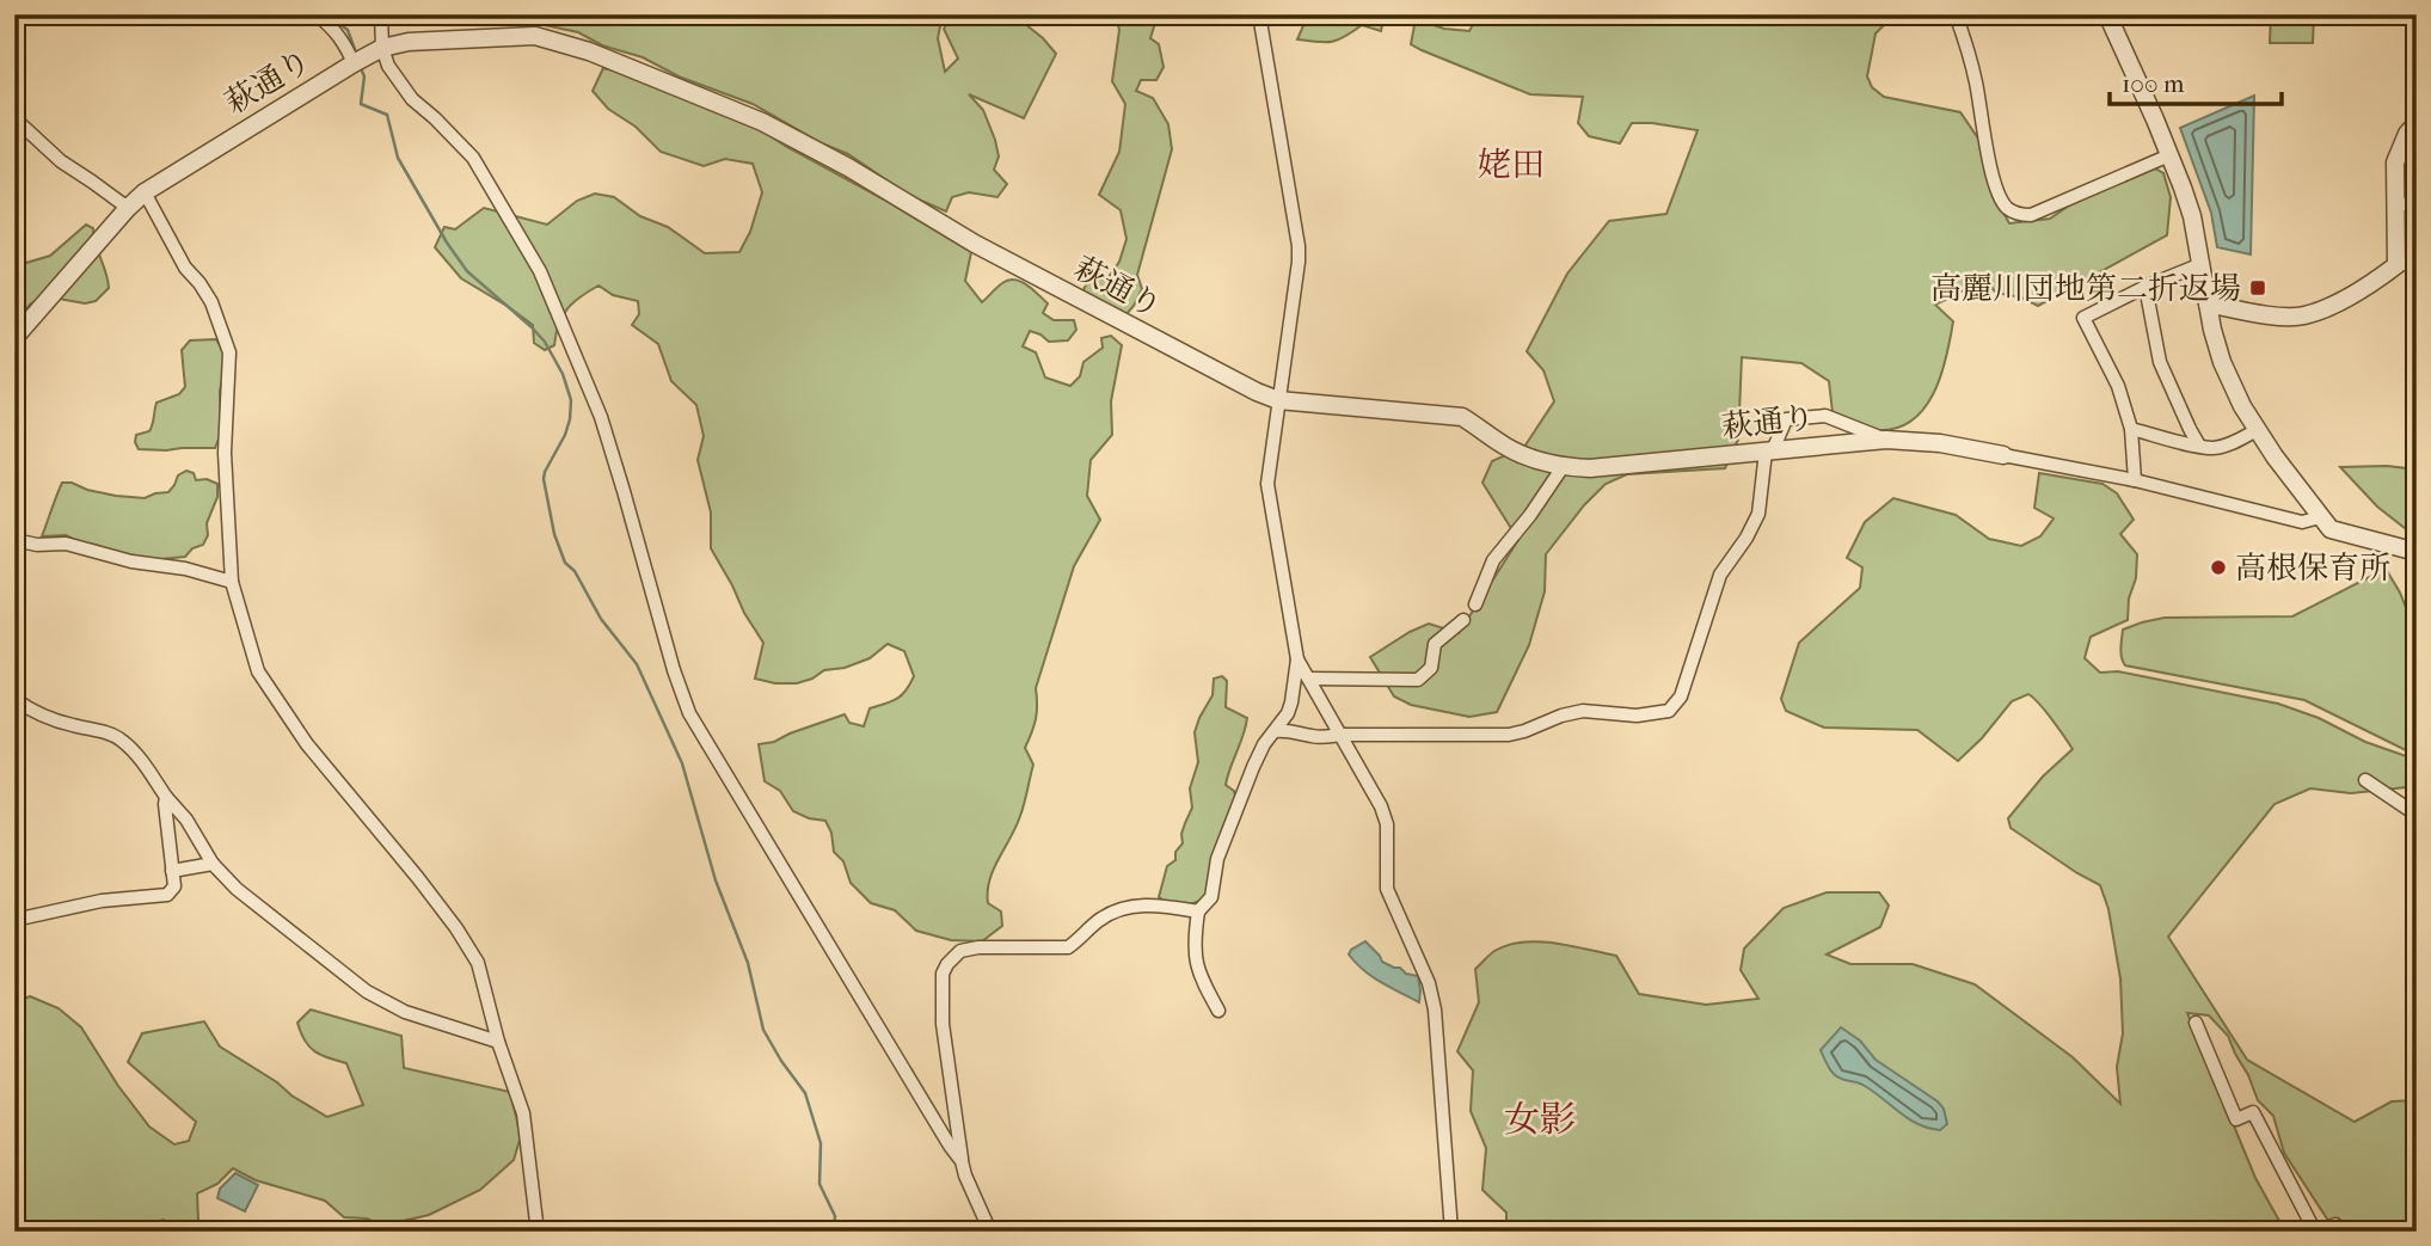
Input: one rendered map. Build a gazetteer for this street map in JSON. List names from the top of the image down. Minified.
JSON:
{"streets":{"street":["萩通り"]},"districts":["姥田","女影"],"places":{"transit":["高麗川団地第二折返場"],"other":["高根保育所"]},"scale_bar":"100 m"}
